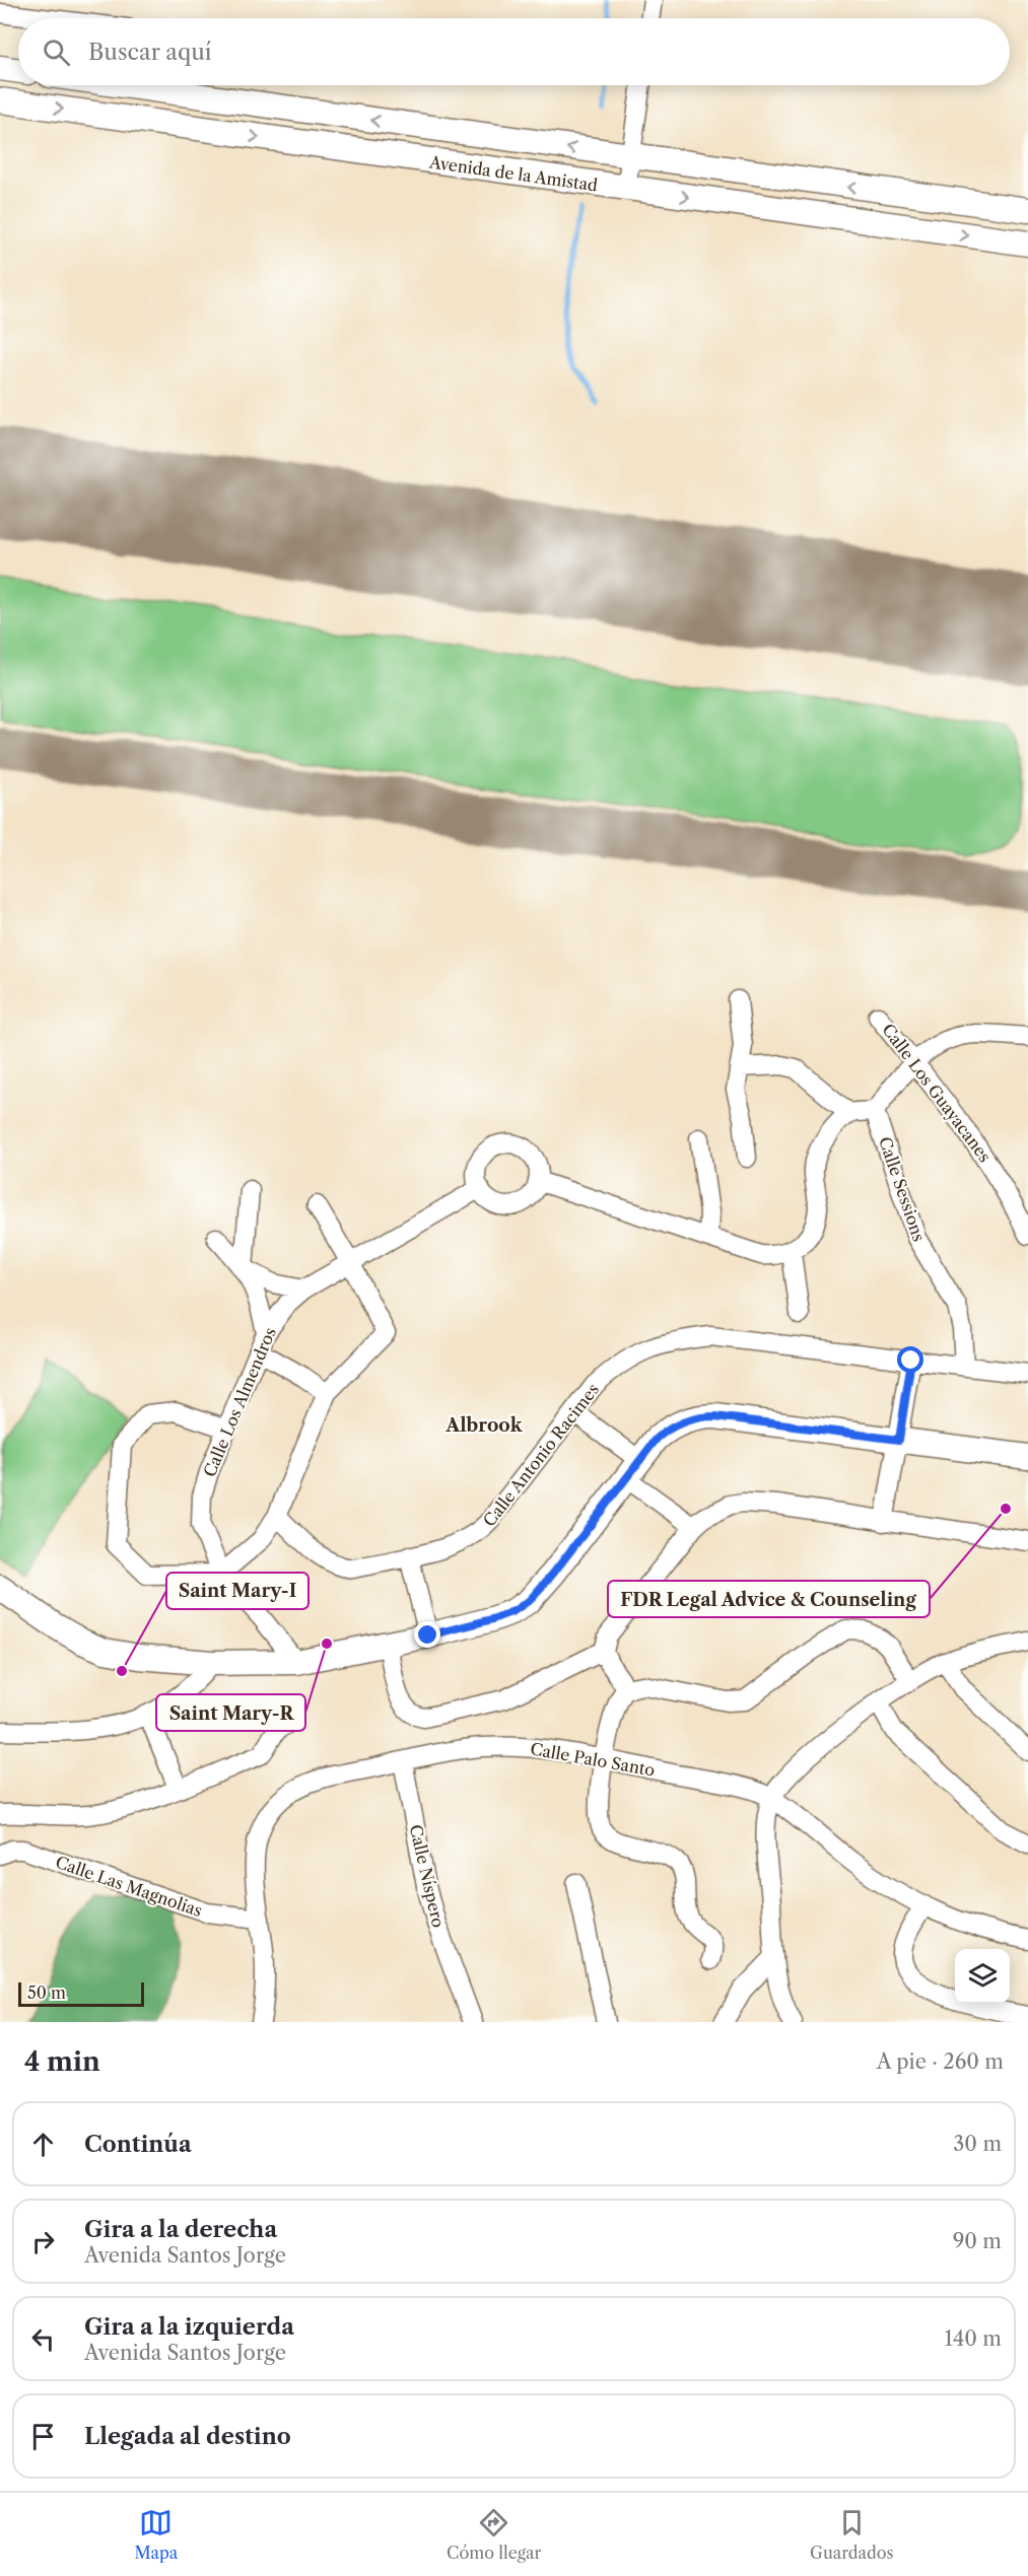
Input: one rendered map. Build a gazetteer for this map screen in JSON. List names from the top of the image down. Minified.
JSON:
{"streets":{"main road":["Avenida de la Amistad"],"street":["Calle Los Guayacanes","Calle Sessions","Calle Los Almendros","Calle Antonio Racimes","Calle Palo Santo","Calle Níspero","Calle Las Magnolias"]},"crossings":[["Calle Sessions","Calle Antonio Racimes"],["Calle Palo Santo","Calle Níspero"],["Calle Palo Santo","Calle Las Magnolias"]],"districts":["Albrook"],"places":["FDR Legal Advice & Counseling","Saint Mary-R","Saint Mary-I"],"scale_bar":"50 m","page":{"search":"Buscar aquí","scale":"50 m","heading":["4 min","A pie · 260 m"],"list":[["Continúa","30 m"],["Gira a la derecha","Avenida Santos Jorge","90 m"],["Gira a la izquierda","Avenida Santos Jorge","140 m"],"Llegada al destino"],"nav":["Mapa","Cómo llegar","Guardados"]}}
